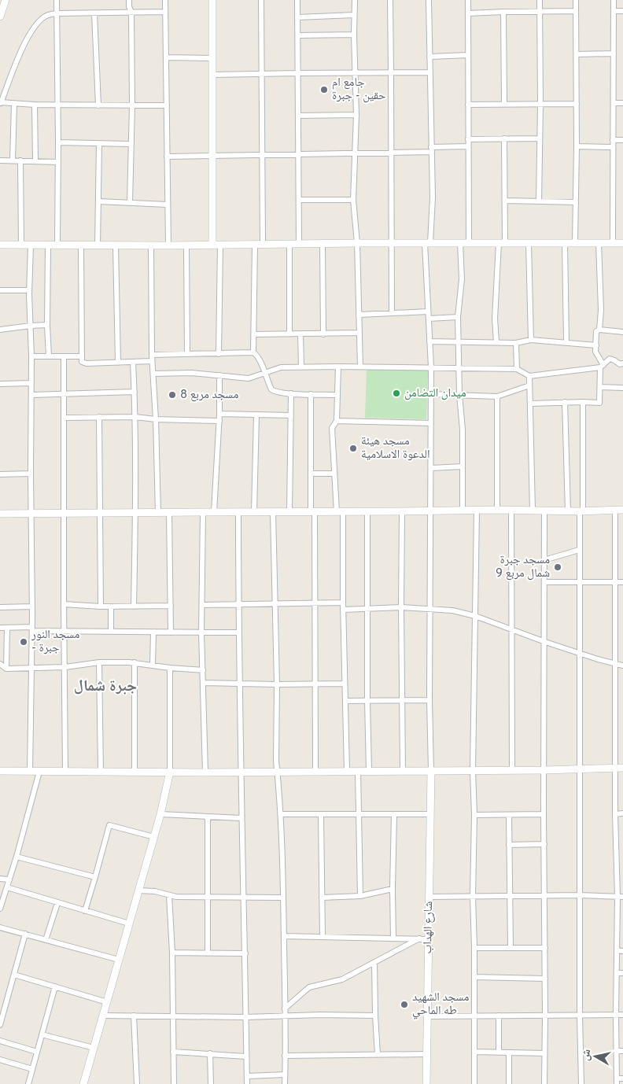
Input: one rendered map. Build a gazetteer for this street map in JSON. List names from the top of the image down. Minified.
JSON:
{"streets":{"street":["شارع الهداب"]},"districts":["جبرة شمال"],"places":["جامع ام حقين - جبرة","ميدان التضامن","مسجد مربع 8","مسجد هيئة الدعوة الاسلامية","مسجد جبرة شمال مربع 9","مسجد النور - جبرة","مسجد الشهيد طه الماحي"],"north":"left"}
